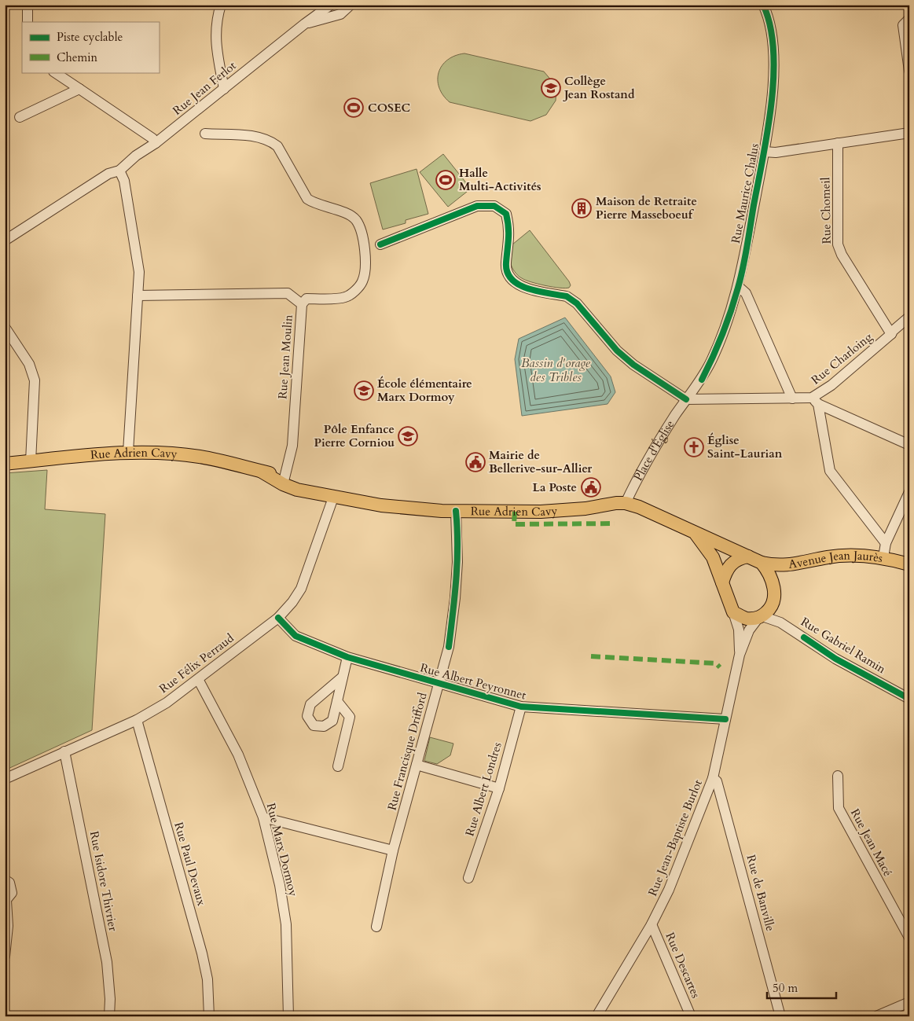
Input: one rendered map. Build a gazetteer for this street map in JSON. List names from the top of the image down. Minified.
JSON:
{"streets":{"main road":["Rue Adrien Cavy","Avenue Jean Jaurès"],"street":["Rue Jean Ferlot","Rue Maurice Chalus","Rue Chomeil","Rue Jean Moulin","Rue Charloing","Place d'Église","Rue Gabriel Ramin","Rue Félix Perraud","Rue Albert Peyronnet","Rue Francisque Drifford","Rue Albert Londres","Rue Jean-Baptiste Burlot","Rue Jean Macé","Rue Marx Dormoy","Rue Paul Devaux","Rue Isidore Thivrier","Rue de Banville","Rue Descartes"]},"crossings":[["Rue Maurice Chalus","Rue Charloing"],["Rue Maurice Chalus","Place d'Église"],["Rue Chomeil","Rue Charloing"],["Rue Jean Moulin","Rue Adrien Cavy"],["Rue Charloing","Place d'Église"],["Place d'Église","Rue Adrien Cavy"],["Rue Adrien Cavy","Rue Félix Perraud"],["Rue Adrien Cavy","Rue Francisque Drifford"],["Avenue Jean Jaurès","Rue Gabriel Ramin"],["Avenue Jean Jaurès","Rue Jean-Baptiste Burlot"],["Rue Gabriel Ramin","Rue Jean-Baptiste Burlot"],["Rue Félix Perraud","Rue Albert Peyronnet"],["Rue Félix Perraud","Rue Marx Dormoy"],["Rue Félix Perraud","Rue Paul Devaux"],["Rue Félix Perraud","Rue Isidore Thivrier"],["Rue Albert Peyronnet","Rue Francisque Drifford"],["Rue Albert Peyronnet","Rue Albert Londres"],["Rue Albert Peyronnet","Rue Jean-Baptiste Burlot"],["Rue Jean-Baptiste Burlot","Rue de Banville"],["Rue Jean-Baptiste Burlot","Rue Descartes"]],"water":["Bassin d'orage des Tribles"],"places":{"school or university":["Collège Jean Rostand","École élémentaire Marx Dormoy","Pôle Enfance Pierre Corniou"],"sports":["COSEC","Halle Multi-Activités"],"building":["Maison de Retraite Pierre Masseboeuf"],"church":["Église Saint-Laurian"],"public building":["Mairie de Bellerive-sur-Allier","La Poste"]},"legend":["Piste cyclable","Chemin"],"scale_bar":"50 m"}
